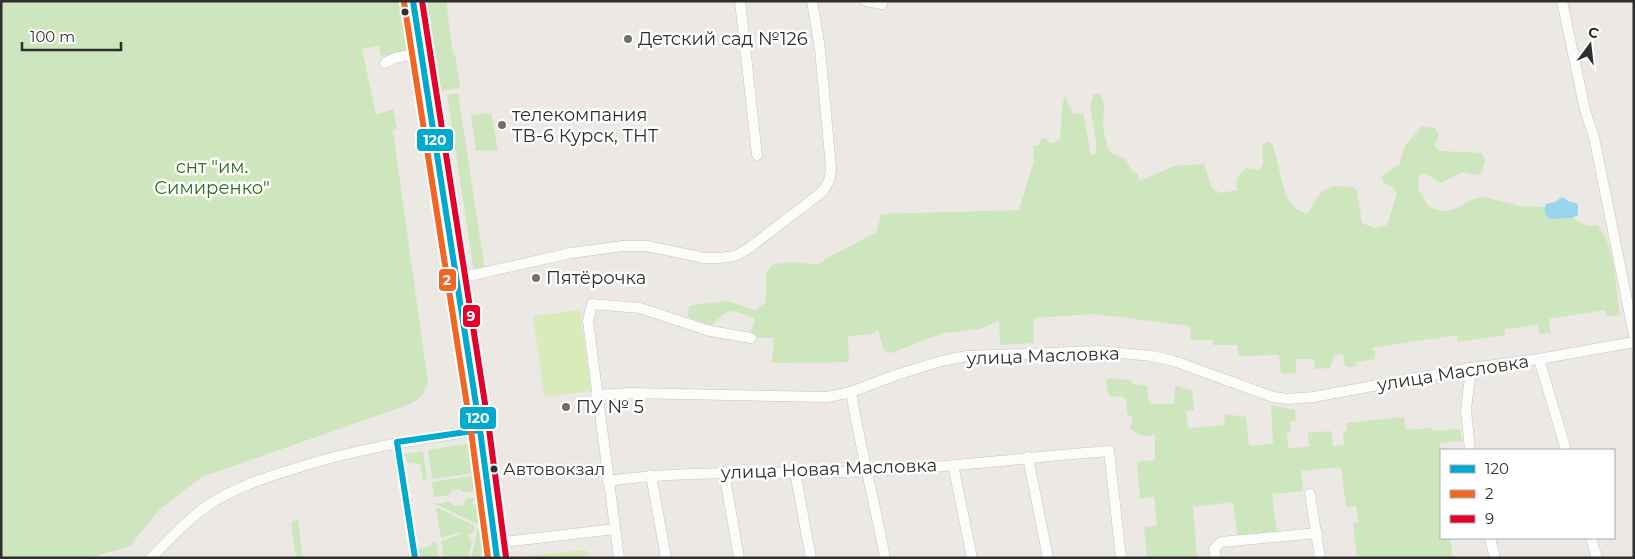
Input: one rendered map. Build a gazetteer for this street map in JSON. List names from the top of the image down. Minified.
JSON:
{"streets":{"street":["улица Масловка","улица Новая Масловка"]},"parks":["снт \"им. Симиренко\""],"places":["Детский сад №126","телекомпания ТВ-6 Курск, ТНТ","Пятёрочка","ПУ № 5","Автовокзал"],"lines":["transit line 120","transit line 9","transit line 2"],"legend":["120","2","9"],"scale_bar":"100 m","north":"top"}
